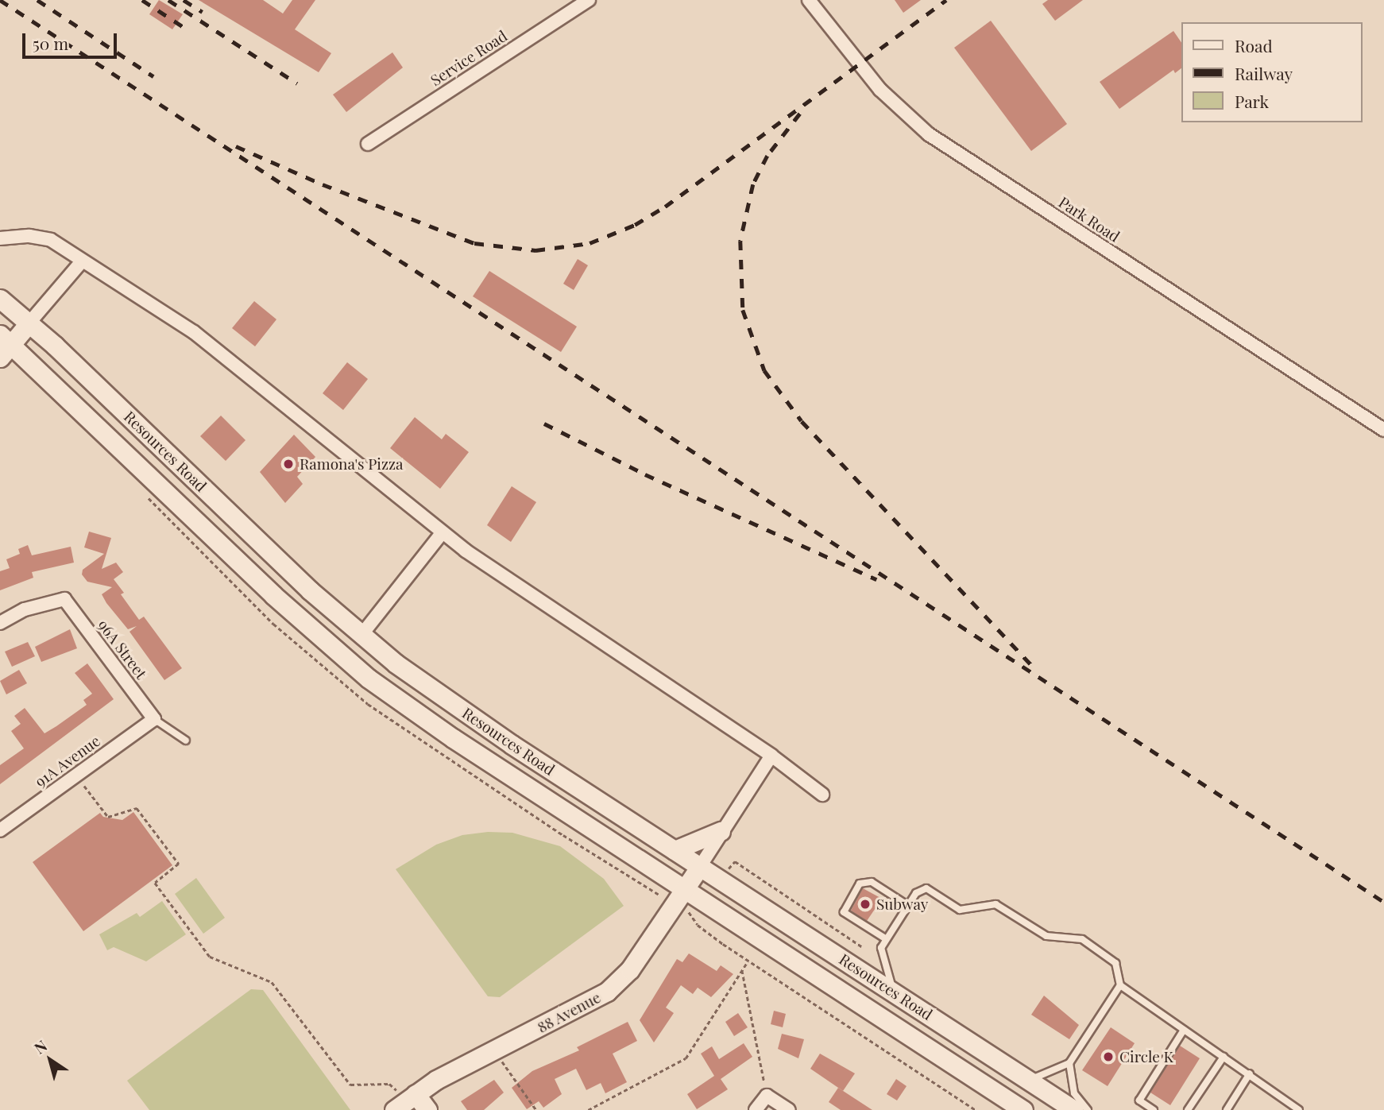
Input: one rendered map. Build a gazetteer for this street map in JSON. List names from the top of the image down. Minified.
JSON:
{"streets":{"main road":["Resources Road","88 Avenue"],"street":["Service Road","Park Road","96A Street","91A Avenue"]},"crossings":[["Resources Road","88 Avenue"],["96A Street","91A Avenue"]],"places":["Ramona's Pizza","Subway","Circle K"],"legend":["Road","Railway","Park"],"scale_bar":"50 m","north":"top left"}
